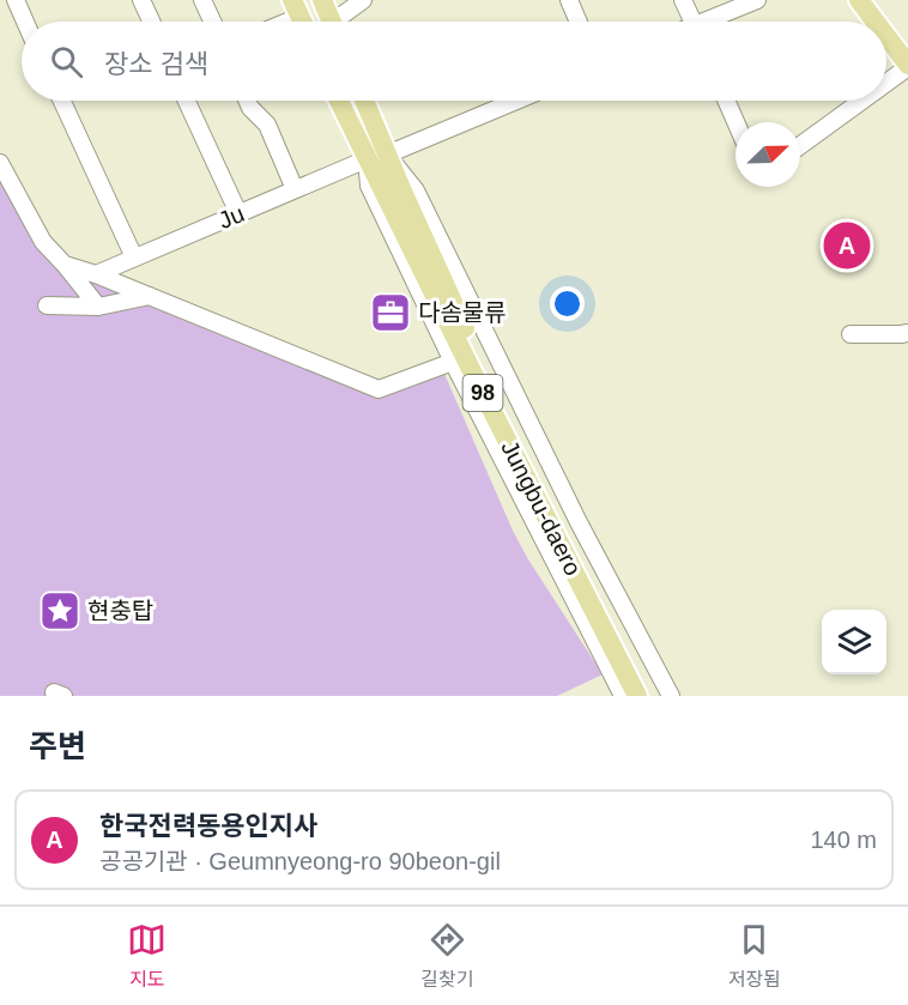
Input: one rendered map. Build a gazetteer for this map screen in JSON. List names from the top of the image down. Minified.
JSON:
{"streets":{"main road":["98","Jungbu-daero"],"street":["Ju"]},"crossings":[["Ju","Jungbu-daero"]],"places":{"office":["다솜물류"],"place":["현충탑"]},"north":"top right","page":{"search":"장소 검색","pins":"A","heading":"주변","list":[{"mark":"A","name":"한국전력동용인지사","note":"공공기관 · Geumnyeong-ro 90beon-gil","value":"140 m"}],"nav":["지도","길찾기","저장됨"]}}
